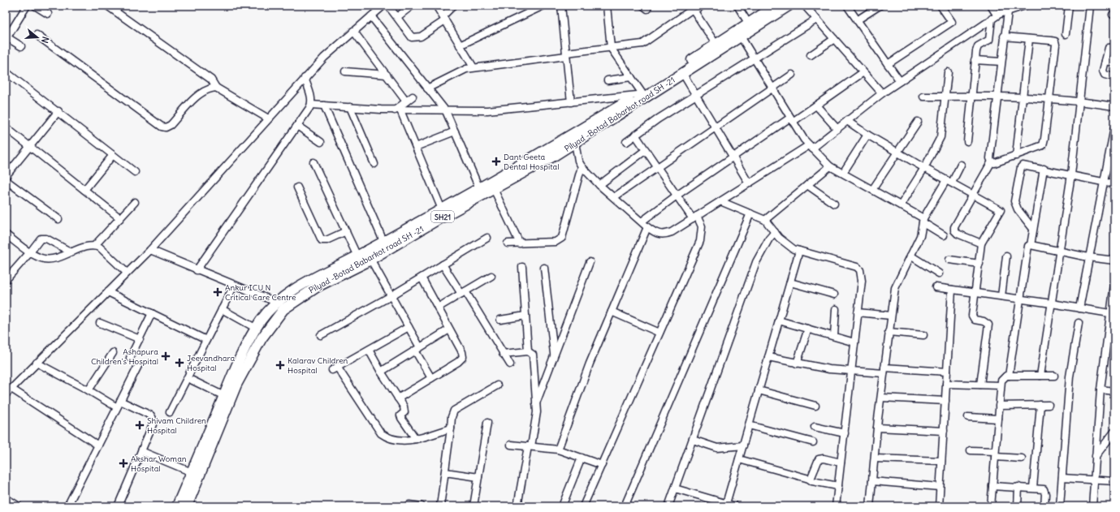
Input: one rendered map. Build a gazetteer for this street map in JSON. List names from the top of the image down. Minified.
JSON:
{"streets":{"main road":["Pilyad -Botad Babarkot road SH -21","SH21"]},"places":{"health":["Dant Geeta Dental Hospital","Ankur ICU N Critical Care Centre","Ashapura Children's Hospital","Jeevandhara Hospital","Kalarav Children Hospital","Shivam Children Hospital","Akshar Woman Hospital"]},"north":"right"}
